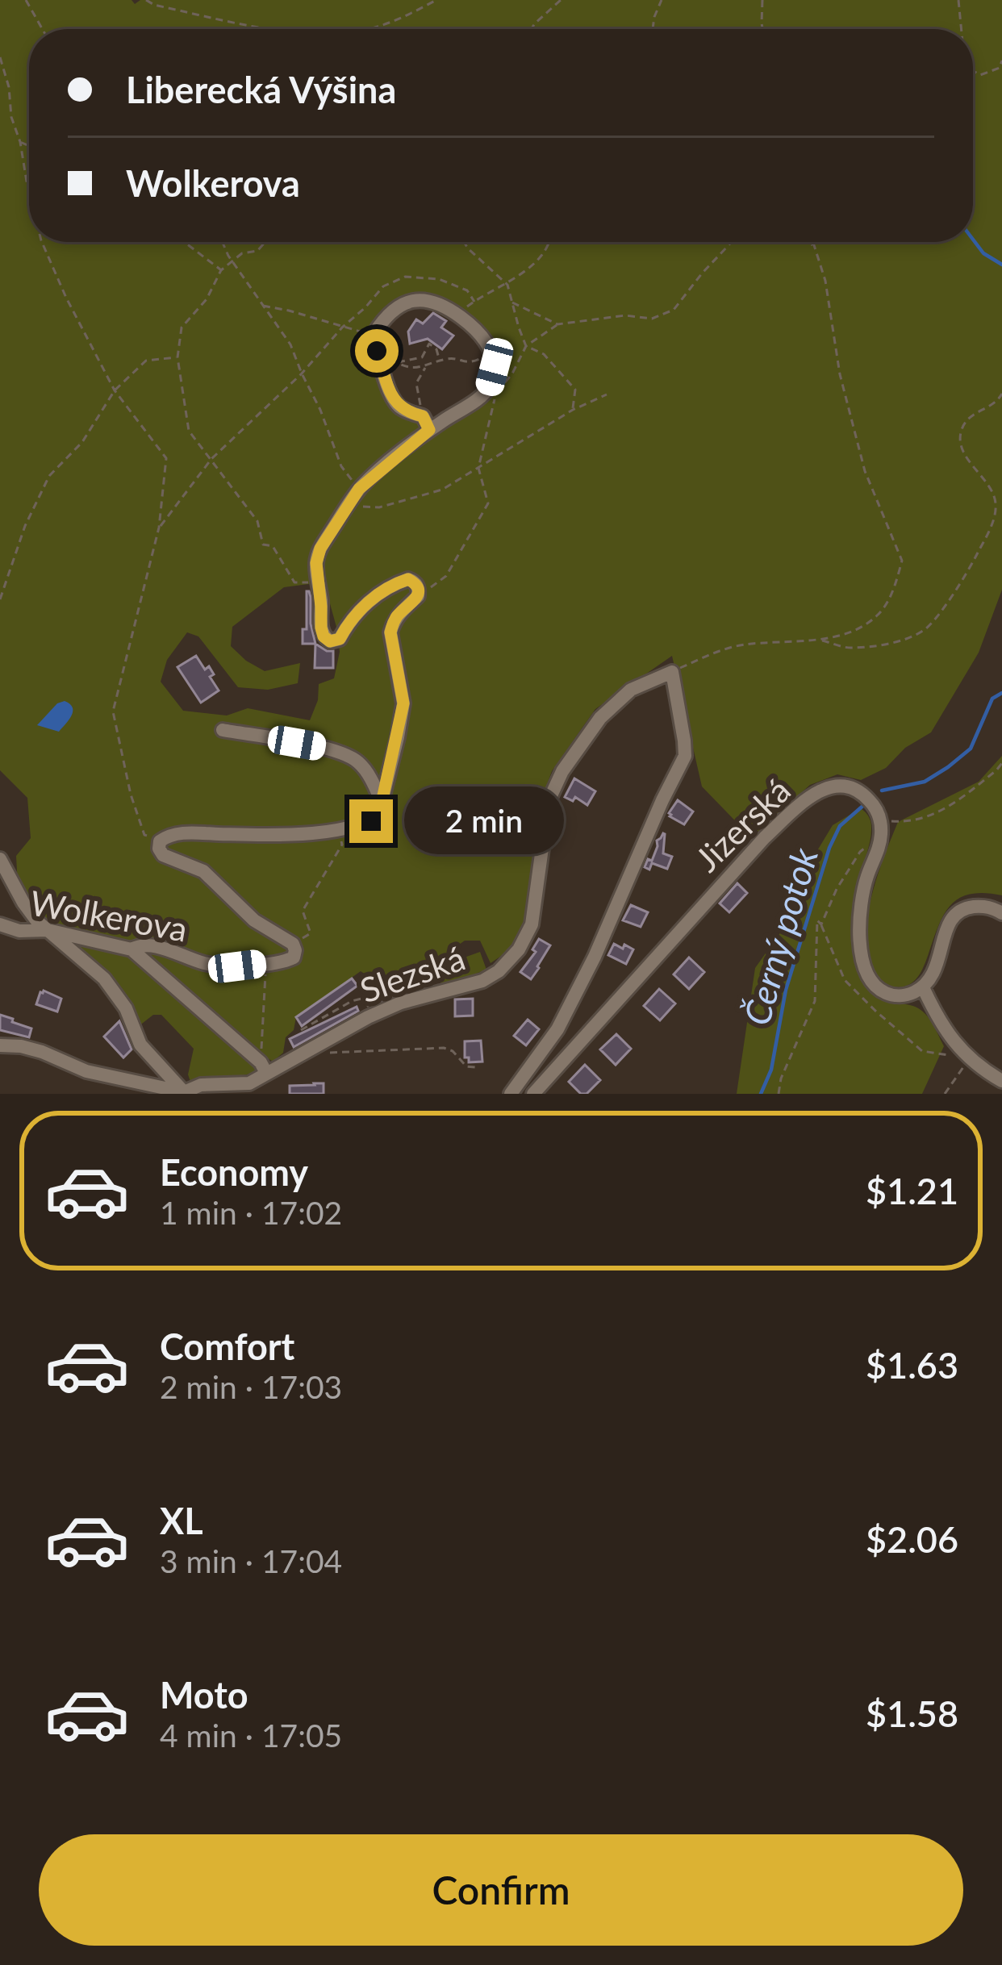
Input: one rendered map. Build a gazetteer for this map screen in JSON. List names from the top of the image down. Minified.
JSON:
{"streets":{"street":["Jizerská","Wolkerova","Slezská"]},"water":["Černý potok"],"page":{"banner":["Liberecká Výšina","Wolkerova"],"bubble":"2 min","list":[{"name":"Economy","note":"1 min · 17:02","value":"$1.21"},{"name":"Comfort","note":"2 min · 17:03","value":"$1.63"},{"name":"XL","note":"3 min · 17:04","value":"$2.06"},{"name":"Moto","note":"4 min · 17:05","value":"$1.58"}],"buttons":"Confirm"}}
